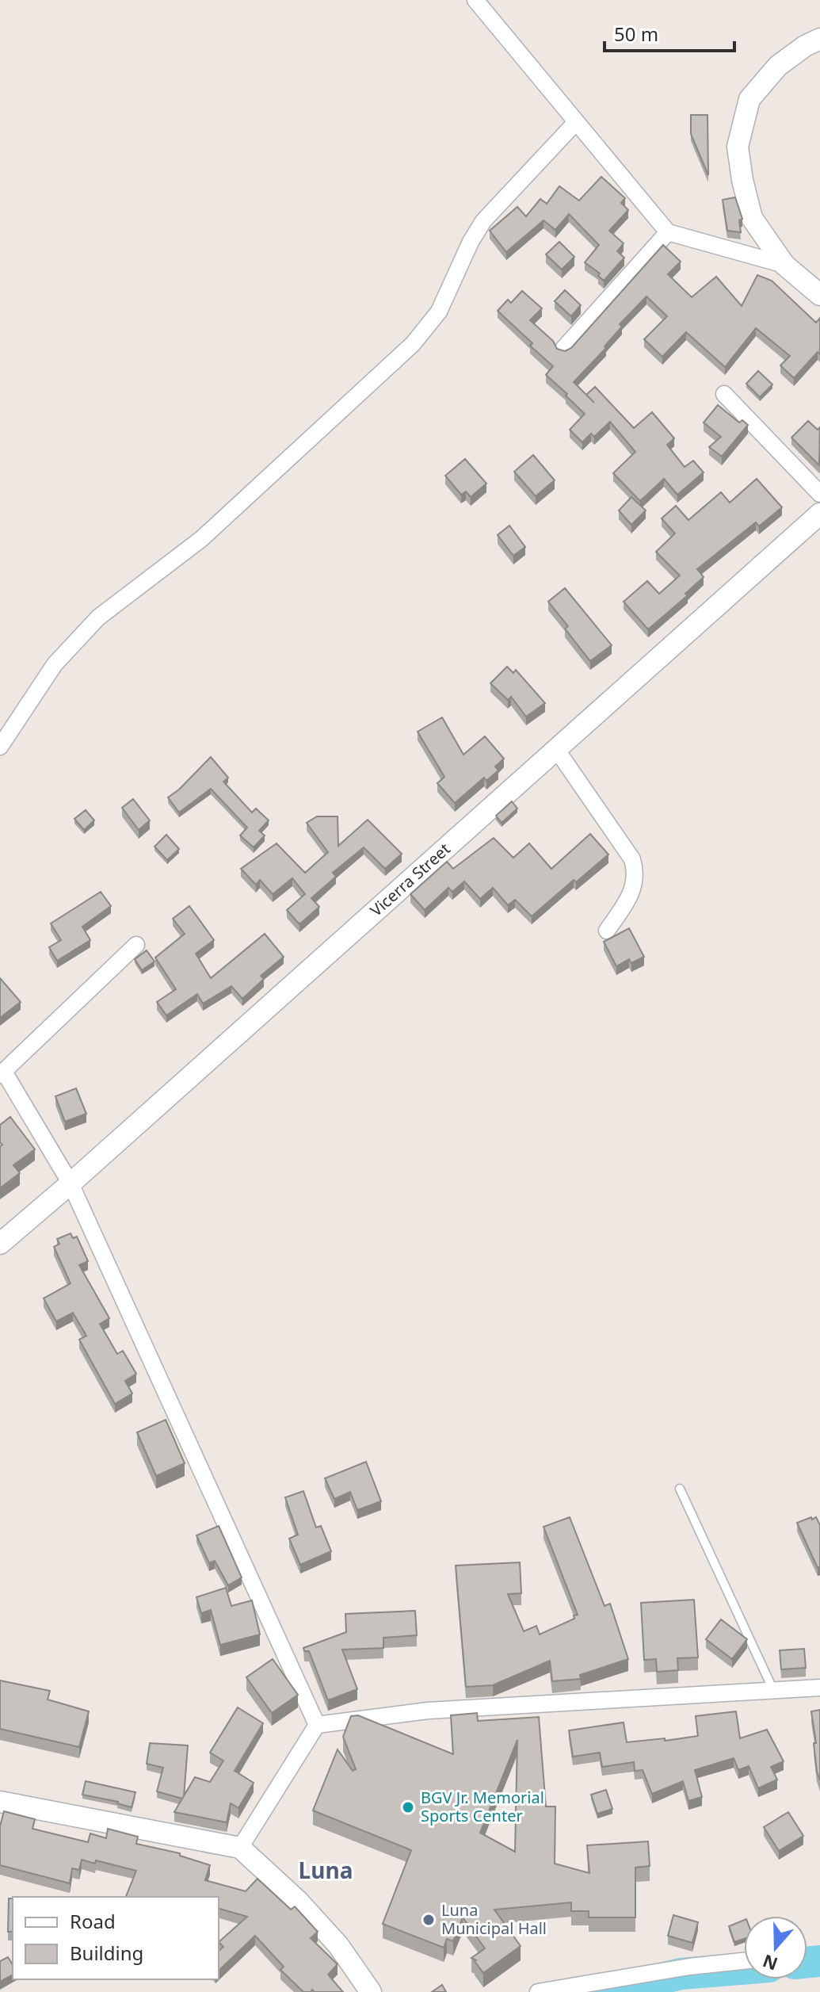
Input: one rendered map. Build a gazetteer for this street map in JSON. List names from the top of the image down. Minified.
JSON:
{"streets":{"main road":["Vicerra Street"]},"districts":["Luna"],"places":["BGV Jr. Memorial Sports Center","Luna Municipal Hall"],"legend":["Road","Building"],"scale_bar":"50 m","north":"bottom"}
